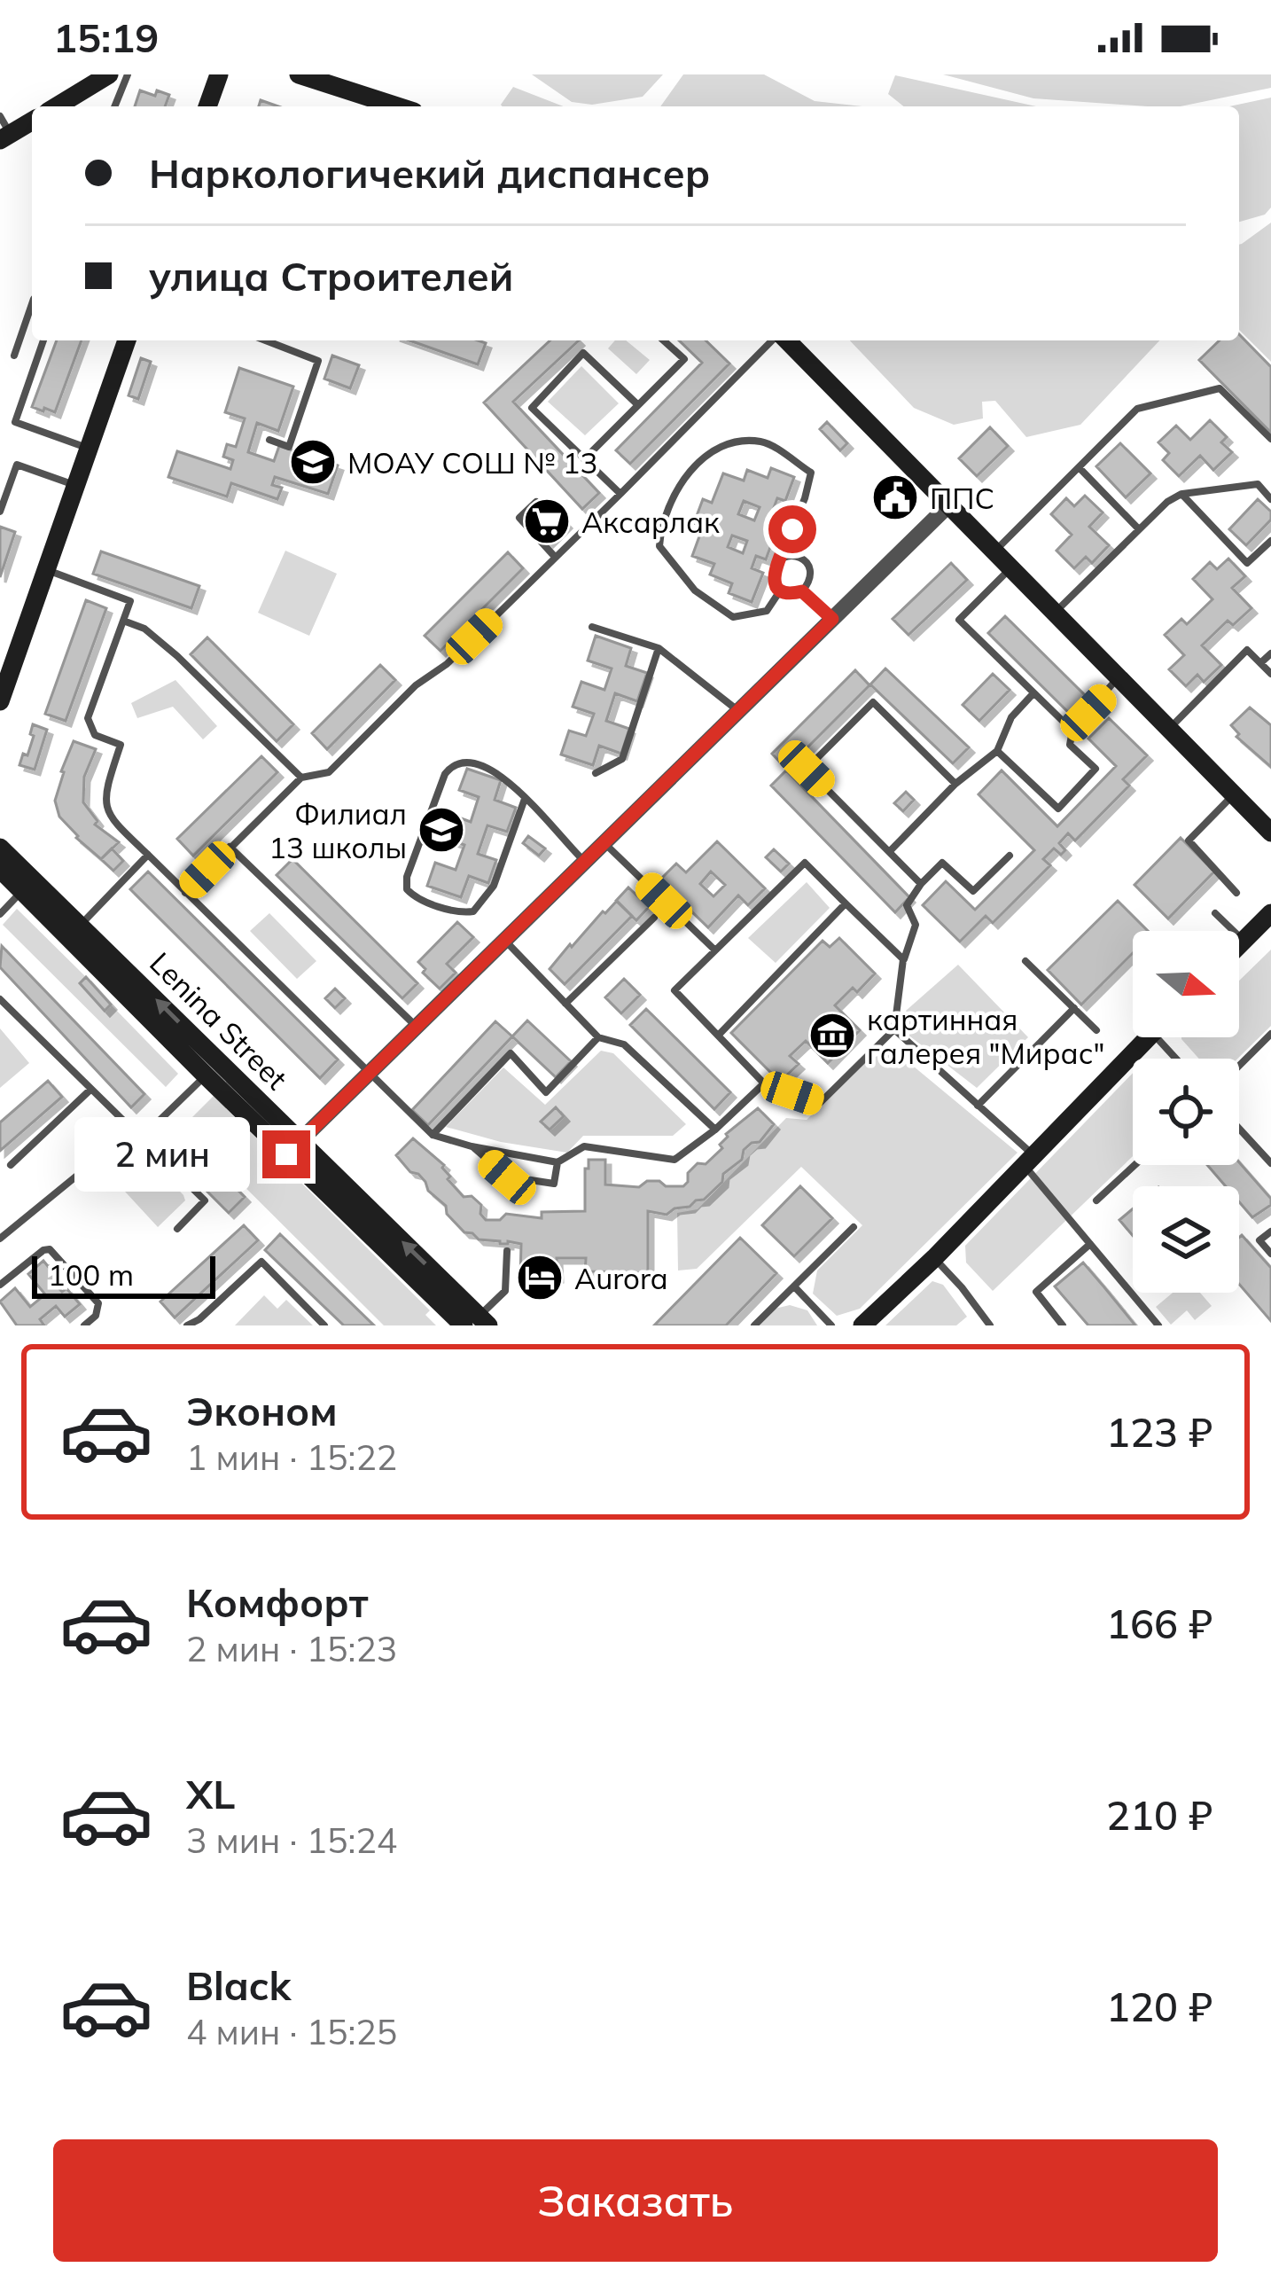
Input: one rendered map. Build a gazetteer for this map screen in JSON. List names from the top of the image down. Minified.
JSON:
{"streets":{"main road":["Lenina Street"]},"places":{"school or university":["МОАУ СОШ № 13","Филиал 13 школы"],"public building":["ППС"],"supermarket":["Аксарлак"],"museum":["картинная галерея \"Мирас\""],"hotel":["Aurora"]},"scale_bar":"100 m","north":"right","page":{"status":"15:19","banner":["Наркологичекий диспансер","улица Строителей"],"bubble":"2 мин","scale":"100 m","list":[{"name":"Эконом","note":"1 мин · 15:22","value":"123 ₽"},{"name":"Комфорт","note":"2 мин · 15:23","value":"166 ₽"},{"name":"XL","note":"3 мин · 15:24","value":"210 ₽"},{"name":"Black","note":"4 мин · 15:25","value":"120 ₽"}],"buttons":"Заказать"}}
